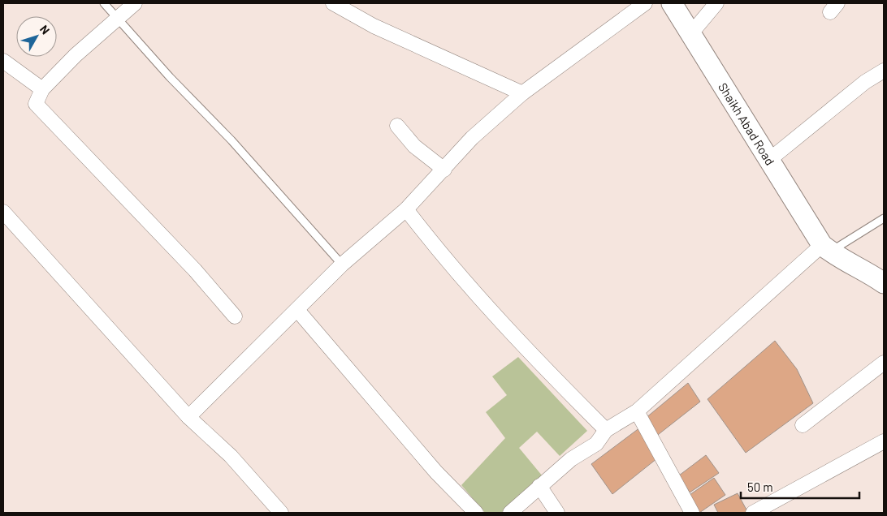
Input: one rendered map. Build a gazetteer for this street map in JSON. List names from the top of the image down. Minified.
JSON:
{"streets":{"main road":["Shaikh Abad Road"]},"scale_bar":"50 m","north":"top right"}
